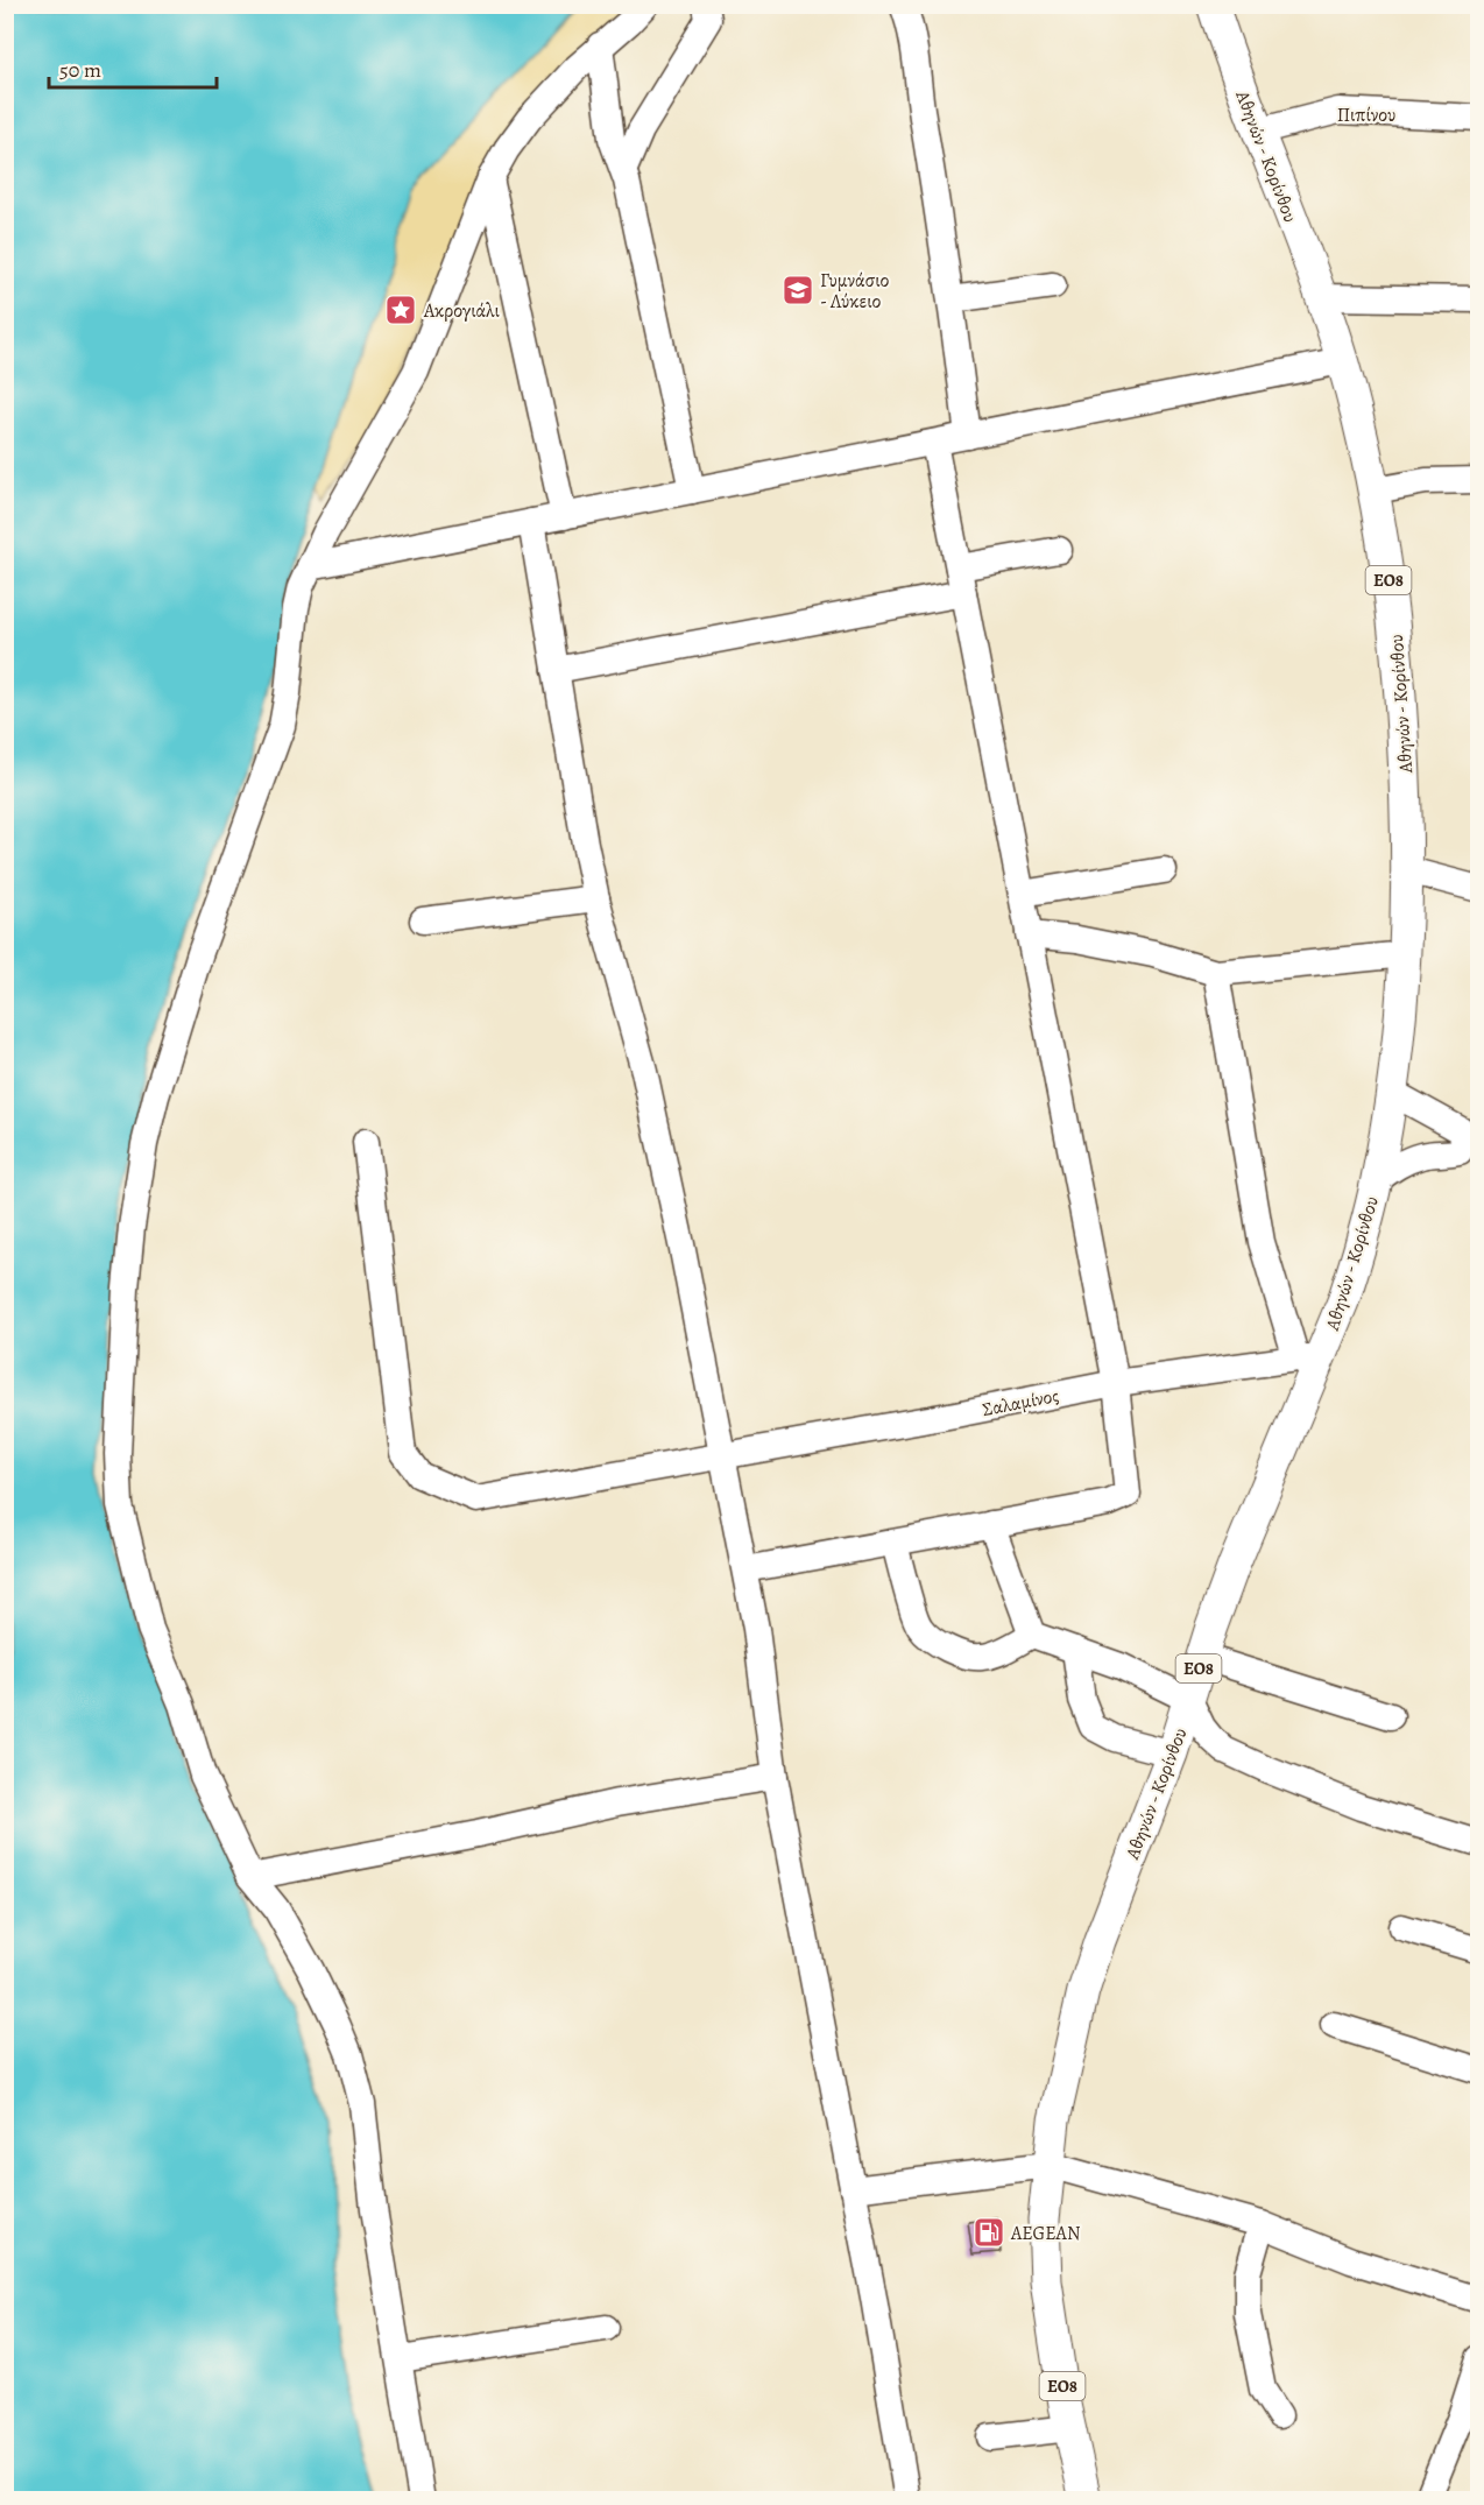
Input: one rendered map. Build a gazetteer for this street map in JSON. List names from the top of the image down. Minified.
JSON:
{"streets":{"main road":["Αθηνών - Κορίνθου","ΕΟ8"],"street":["Πιπίνου","Σαλαμίνος"]},"crossings":[["Πιπίνου","Αθηνών - Κορίνθου"],["Αθηνών - Κορίνθου","Σαλαμίνος"]],"places":{"school or university":["Γυμνάσιο - Λύκειο"],"place":["Ακρογιάλι"],"fuel station":["AEGEAN"]},"scale_bar":"50 m"}
